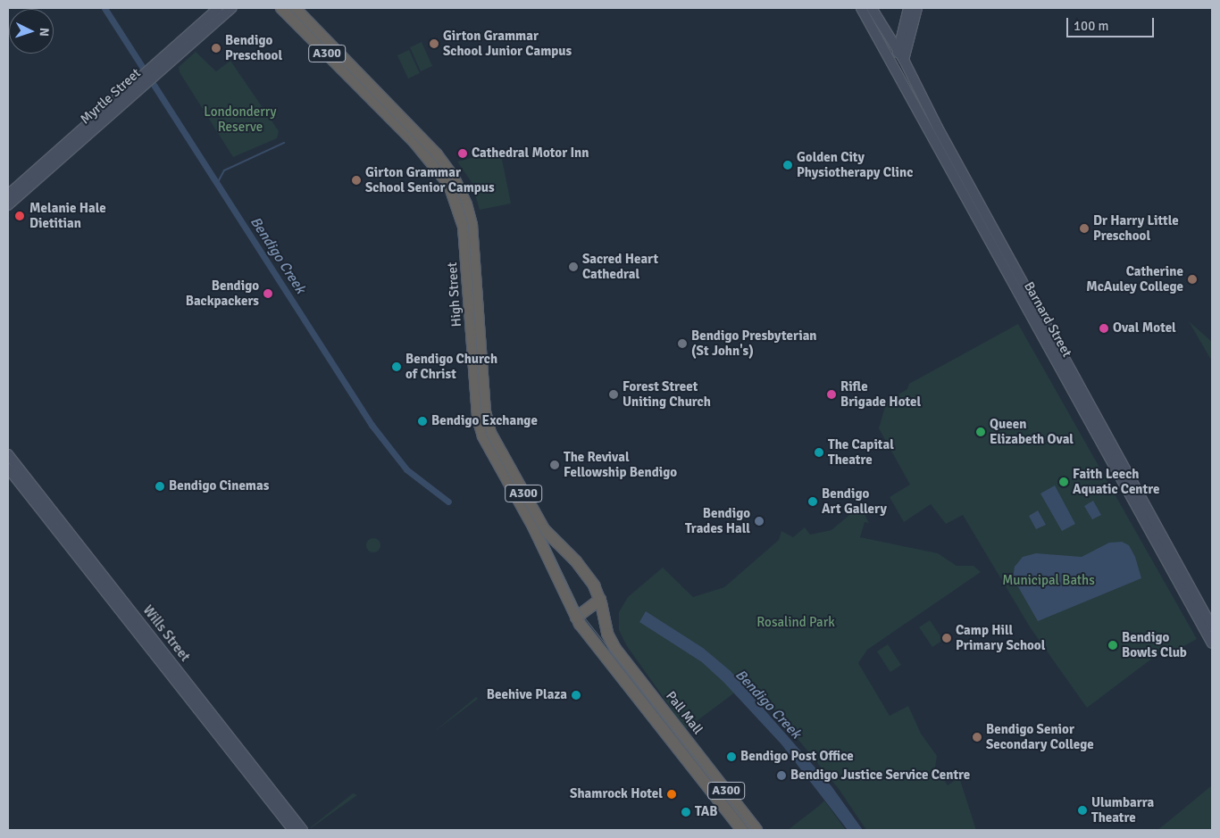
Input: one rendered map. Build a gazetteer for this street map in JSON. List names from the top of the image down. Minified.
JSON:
{"streets":{"highway":["A300","High Street","Pall Mall"],"main road":["Myrtle Street","Barnard Street","Wills Street"]},"crossings":[["High Street","Pall Mall"]],"water":["Bendigo Creek"],"parks":["Londonderry Reserve","Municipal Baths","Rosalind Park"],"places":["Girton Grammar School Junior Campus","Bendigo Preschool","Cathedral Motor Inn","Golden City Physiotherapy Clinc","Girton Grammar School Senior Campus","Melanie Hale Dietitian","Dr Harry Little Preschool","Sacred Heart Cathedral","Catherine McAuley College","Bendigo Backpackers","Oval Motel","Bendigo Presbyterian (St John's)","Bendigo Church of Christ","Forest Street Uniting Church","Rifle Brigade Hotel","Bendigo Exchange","Queen Elizabeth Oval","The Capital Theatre","The Revival Fellowship Bendigo","Faith Leech Aquatic Centre","Bendigo Cinemas","Bendigo Art Gallery","Bendigo Trades Hall","Camp Hill Primary School","Bendigo Bowls Club","Beehive Plaza","Bendigo Senior Secondary College","Bendigo Post Office","Bendigo Justice Service Centre","Shamrock Hotel","Ulumbarra Theatre","TAB"],"scale_bar":"100 m","north":"right"}
